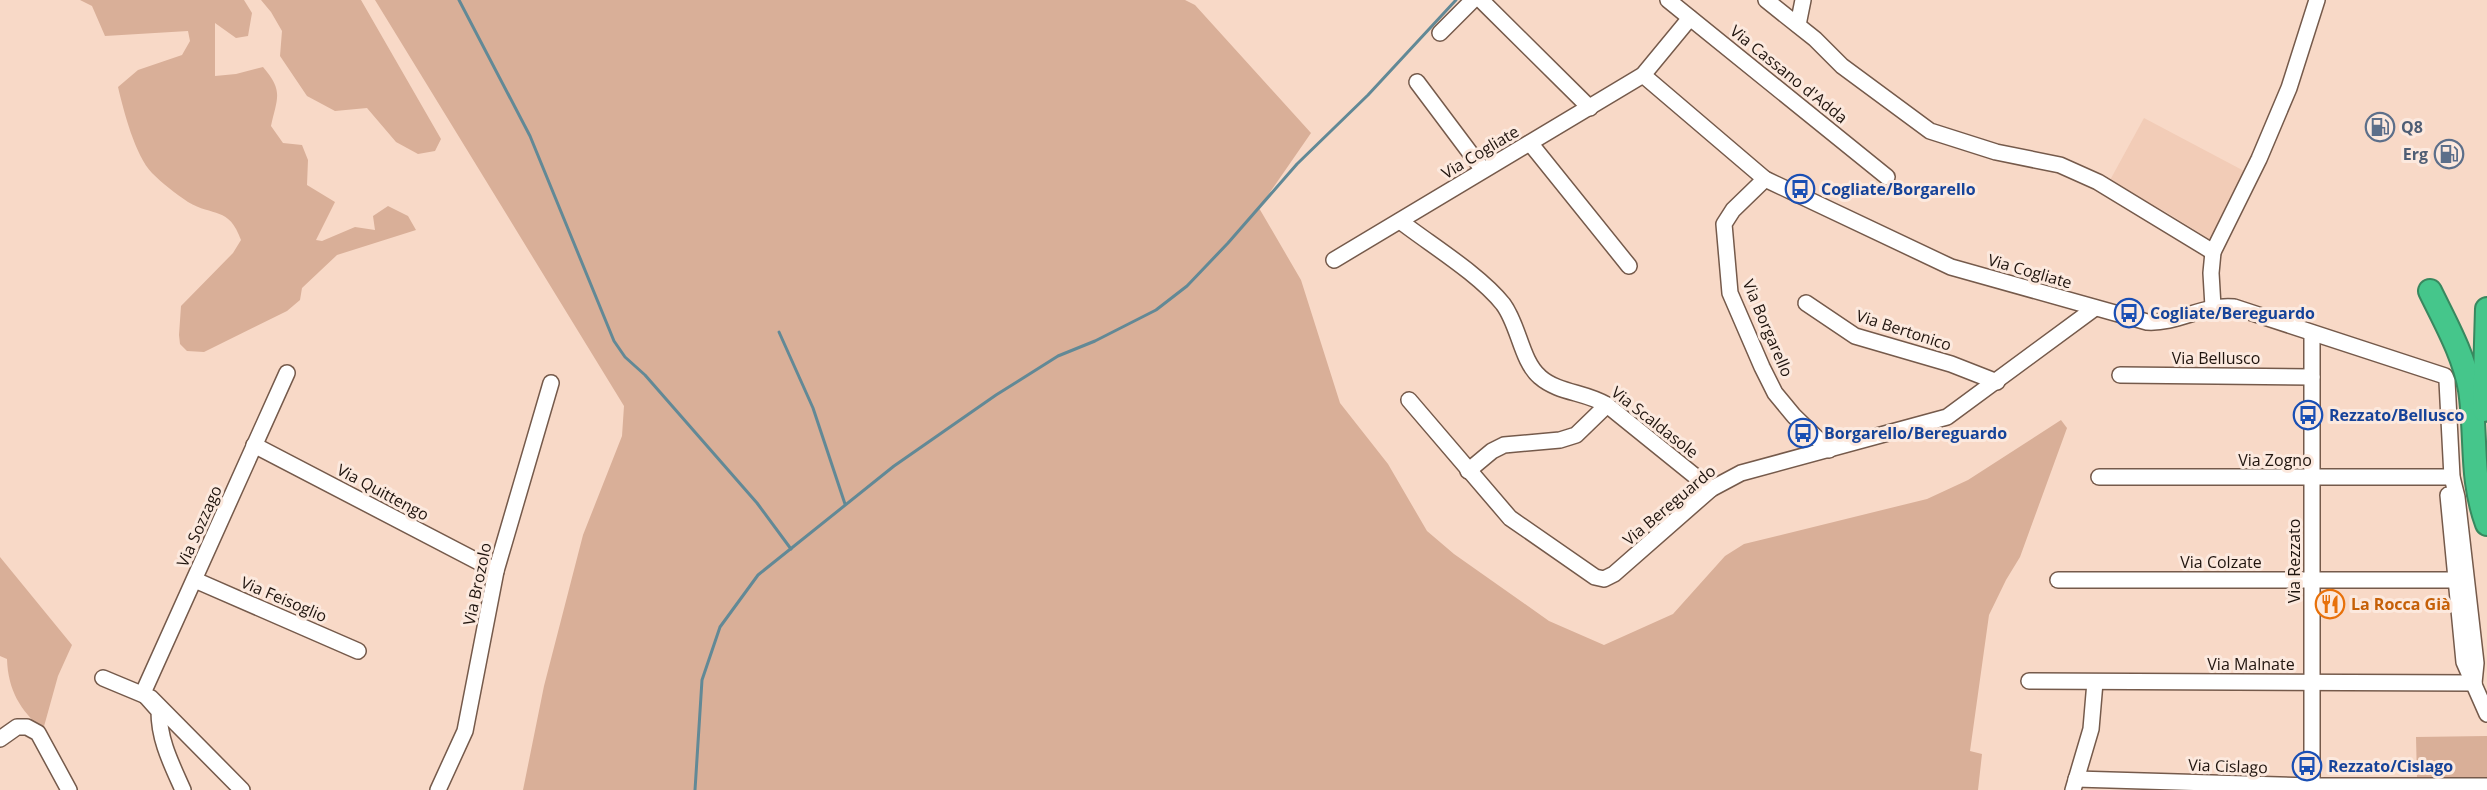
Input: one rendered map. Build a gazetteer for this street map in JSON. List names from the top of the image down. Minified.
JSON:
{"streets":{"street":["Via Cassano d'Adda","Via Cogliate","Via Borgarello","Via Bertonico","Via Bellusco","Via Scaldasole","Via Zogno","Via Quittengo","Via Bereguardo","Via Sozzago","Via Rezzato","Via Colzate","Via Brozolo","Via Feisoglio","Via Malnate","Via Cislago"]},"crossings":[["Via Cassano d'Adda","Via Cogliate"],["Via Cogliate","Via Borgarello"],["Via Cogliate","Via Scaldasole"],["Via Cogliate","Via Zogno"],["Via Cogliate","Via Bereguardo"],["Via Cogliate","Via Rezzato"],["Via Borgarello","Via Bereguardo"],["Via Bertonico","Via Bereguardo"],["Via Bellusco","Via Rezzato"],["Via Scaldasole","Via Bereguardo"],["Via Zogno","Via Rezzato"],["Via Quittengo","Via Sozzago"],["Via Quittengo","Via Brozolo"],["Via Sozzago","Via Feisoglio"],["Via Rezzato","Via Colzate"],["Via Rezzato","Via Malnate"],["Via Rezzato","Via Cislago"]],"places":{"fuel station":["Q8","Erg"],"bus stop":["Cogliate/Borgarello","Cogliate/Bereguardo","Rezzato/Bellusco","Borgarello/Bereguardo","Rezzato/Cislago"],"restaurant":["La Rocca Già"]}}
